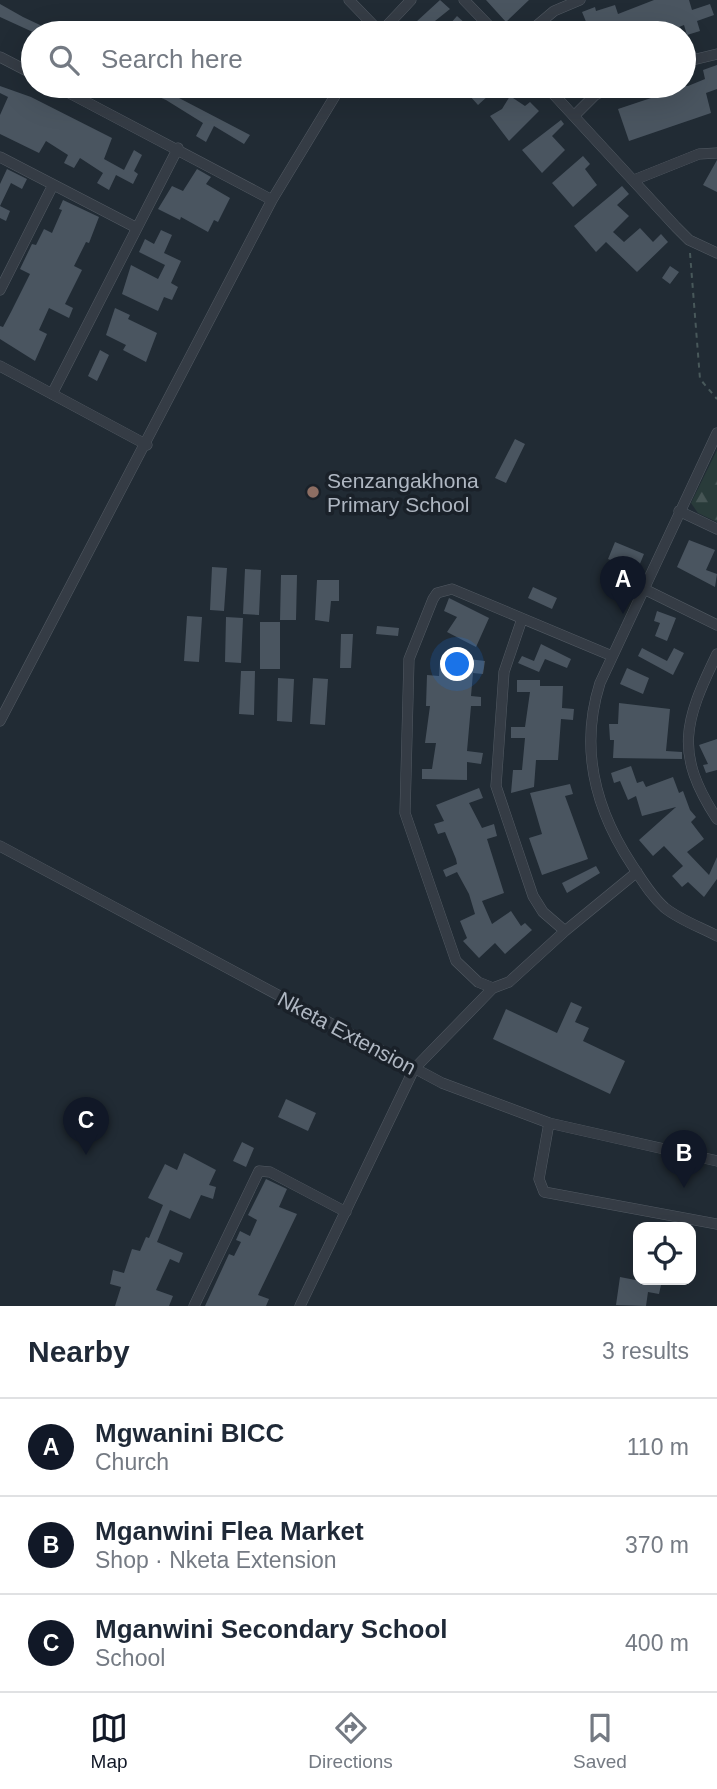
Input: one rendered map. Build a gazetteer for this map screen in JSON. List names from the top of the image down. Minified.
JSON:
{"streets":{"street":["Nketa Extension"]},"places":["Senzangakhona Primary School"],"page":{"search":"Search here","pins":["A","C","B"],"heading":["Nearby","3 results"],"list":[{"mark":"A","name":"Mgwanini BICC","note":"Church","value":"110 m"},{"mark":"B","name":"Mganwini Flea Market","note":"Shop · Nketa Extension","value":"370 m"},{"mark":"C","name":"Mganwini Secondary School","note":"School","value":"400 m"}],"nav":["Map","Directions","Saved"]}}
